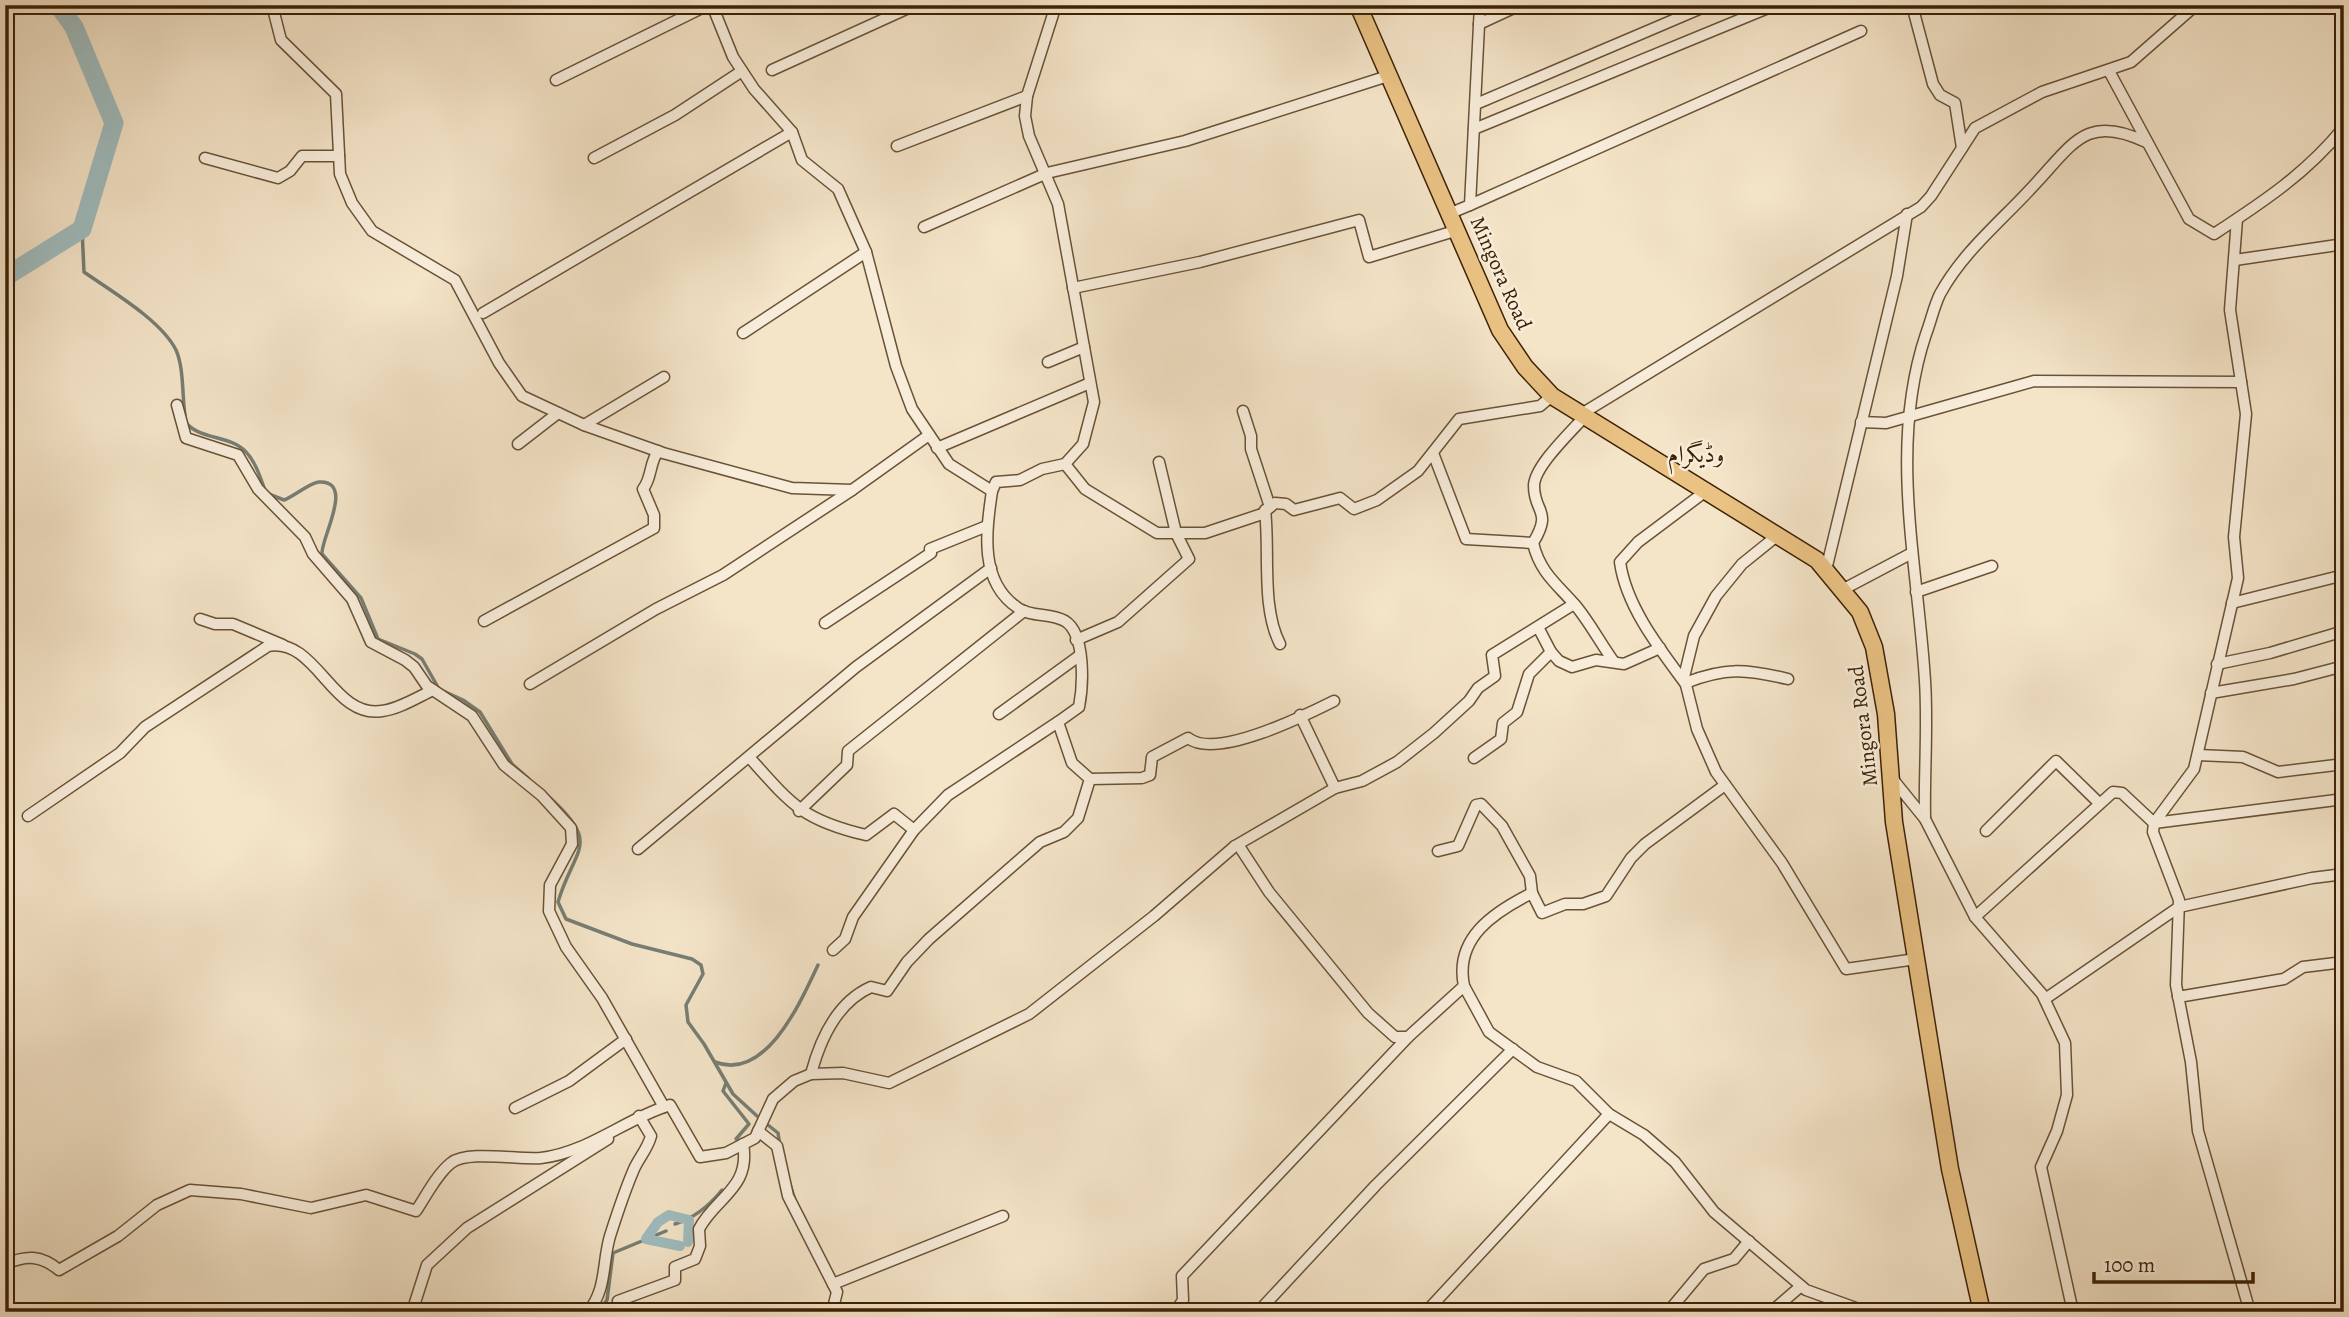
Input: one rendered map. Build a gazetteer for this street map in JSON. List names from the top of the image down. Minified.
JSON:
{"streets":{"highway":["Mingora Road"]},"districts":["وڈیگرام"],"scale_bar":"100 m"}
